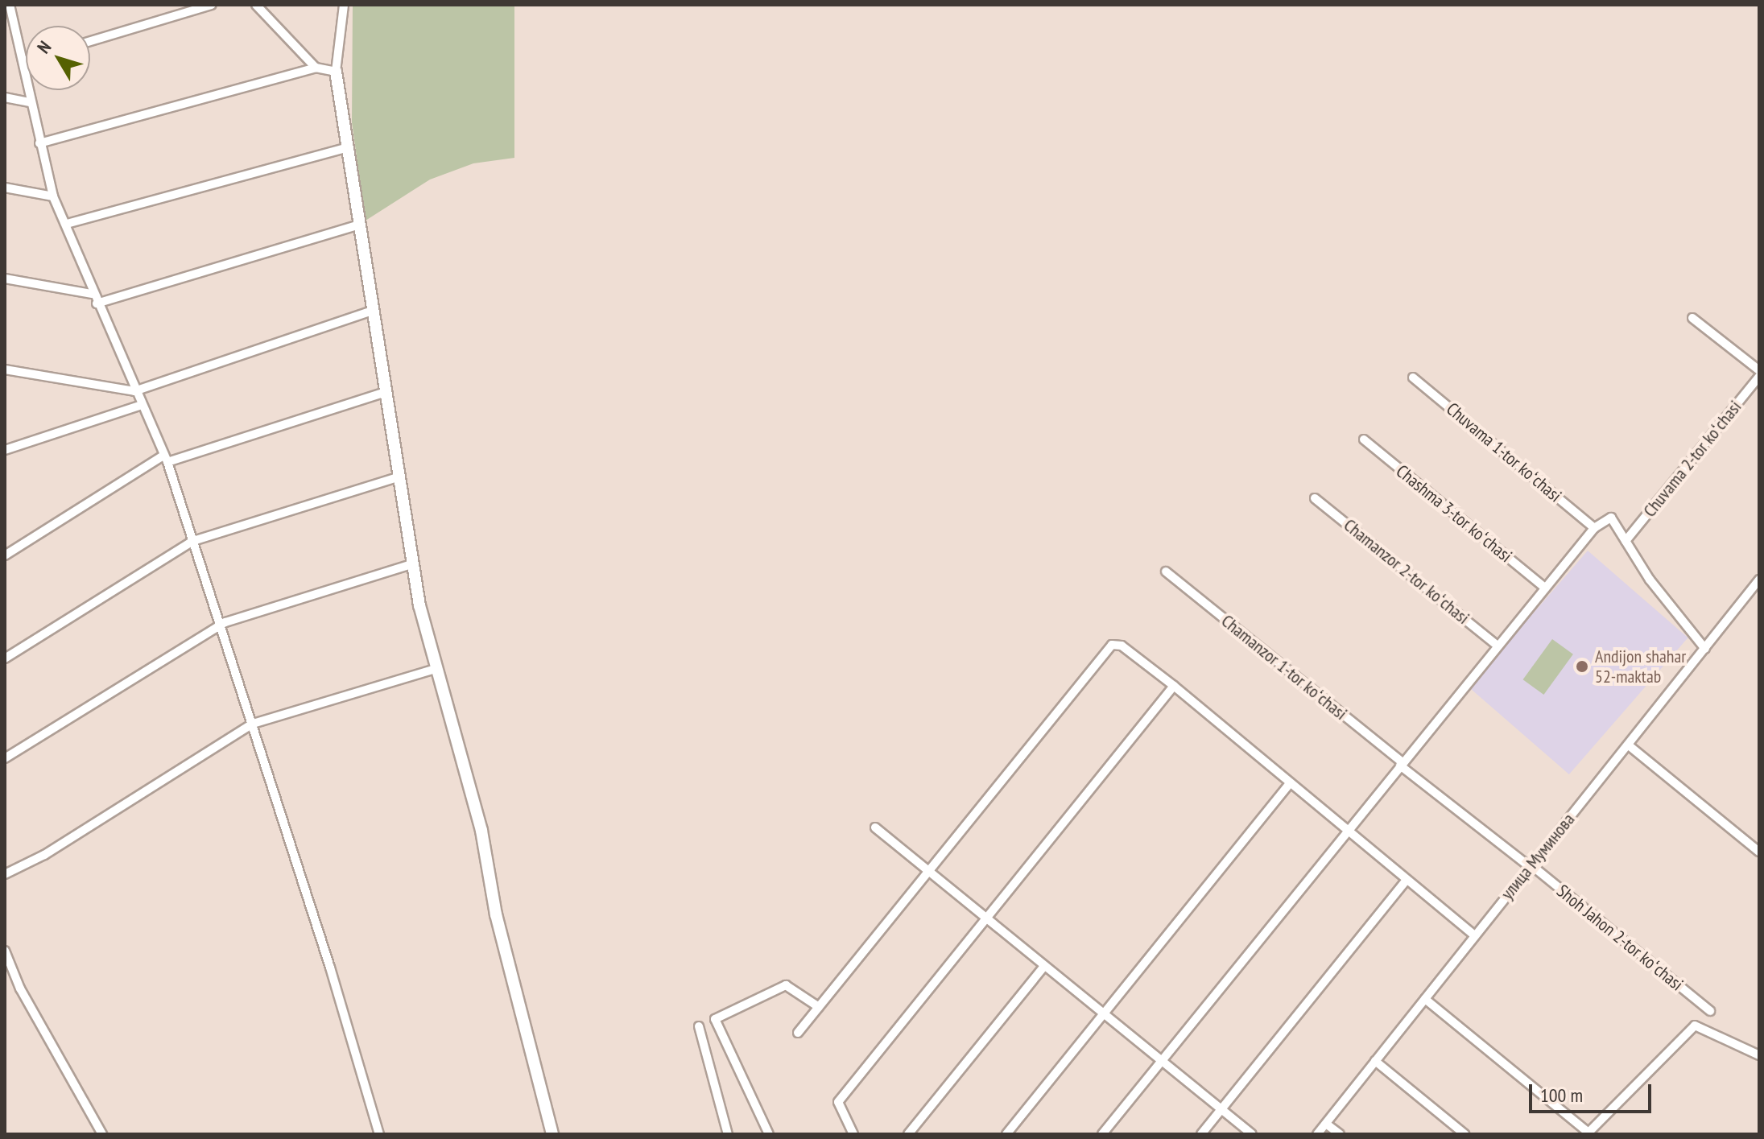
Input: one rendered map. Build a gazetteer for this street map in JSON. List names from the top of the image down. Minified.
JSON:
{"streets":{"street":["Chuvama 1-tor koʻchasi","Chuvama 2-tor koʻchasi","Chashma 3-tor koʻchasi","Chamanzor 2-tor koʻchasi","Chamanzor 1-tor koʻchasi","улица Муминова","Shoh Jahon 2-tor koʻchasi"]},"crossings":[["Chamanzor 1-tor koʻchasi","улица Муминова"],["Chamanzor 1-tor koʻchasi","Shoh Jahon 2-tor koʻchasi"],["улица Муминова","Shoh Jahon 2-tor koʻchasi"]],"places":["Andijon shahar 52-maktab"],"scale_bar":"100 m","north":"top left"}
